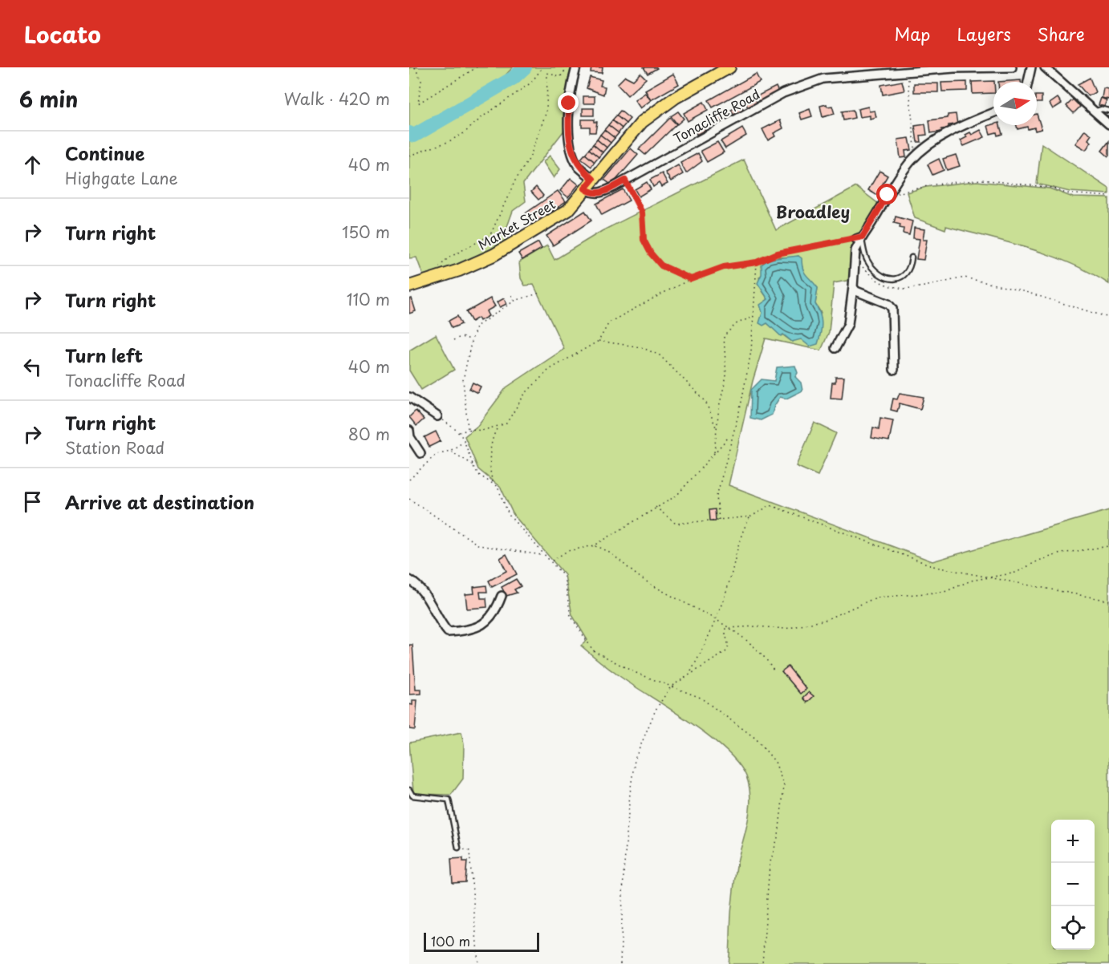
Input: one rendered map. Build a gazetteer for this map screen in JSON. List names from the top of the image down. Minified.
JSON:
{"streets":{"main road":["Market Street"],"street":["Tonacliffe Road"]},"crossings":[["Tonacliffe Road","Market Street"]],"districts":["Broadley"],"scale_bar":"100 m","north":"right","page":{"header":"Locato","nav":["Map","Layers","Share"],"heading":["6 min","Walk · 420 m"],"list":[["Continue","Highgate Lane","40 m"],["Turn right","150 m"],["Turn right","110 m"],["Turn left","Tonacliffe Road","40 m"],["Turn right","Station Road","80 m"],"Arrive at destination"],"map_buttons":["+","−"],"scale":"100 m"}}
